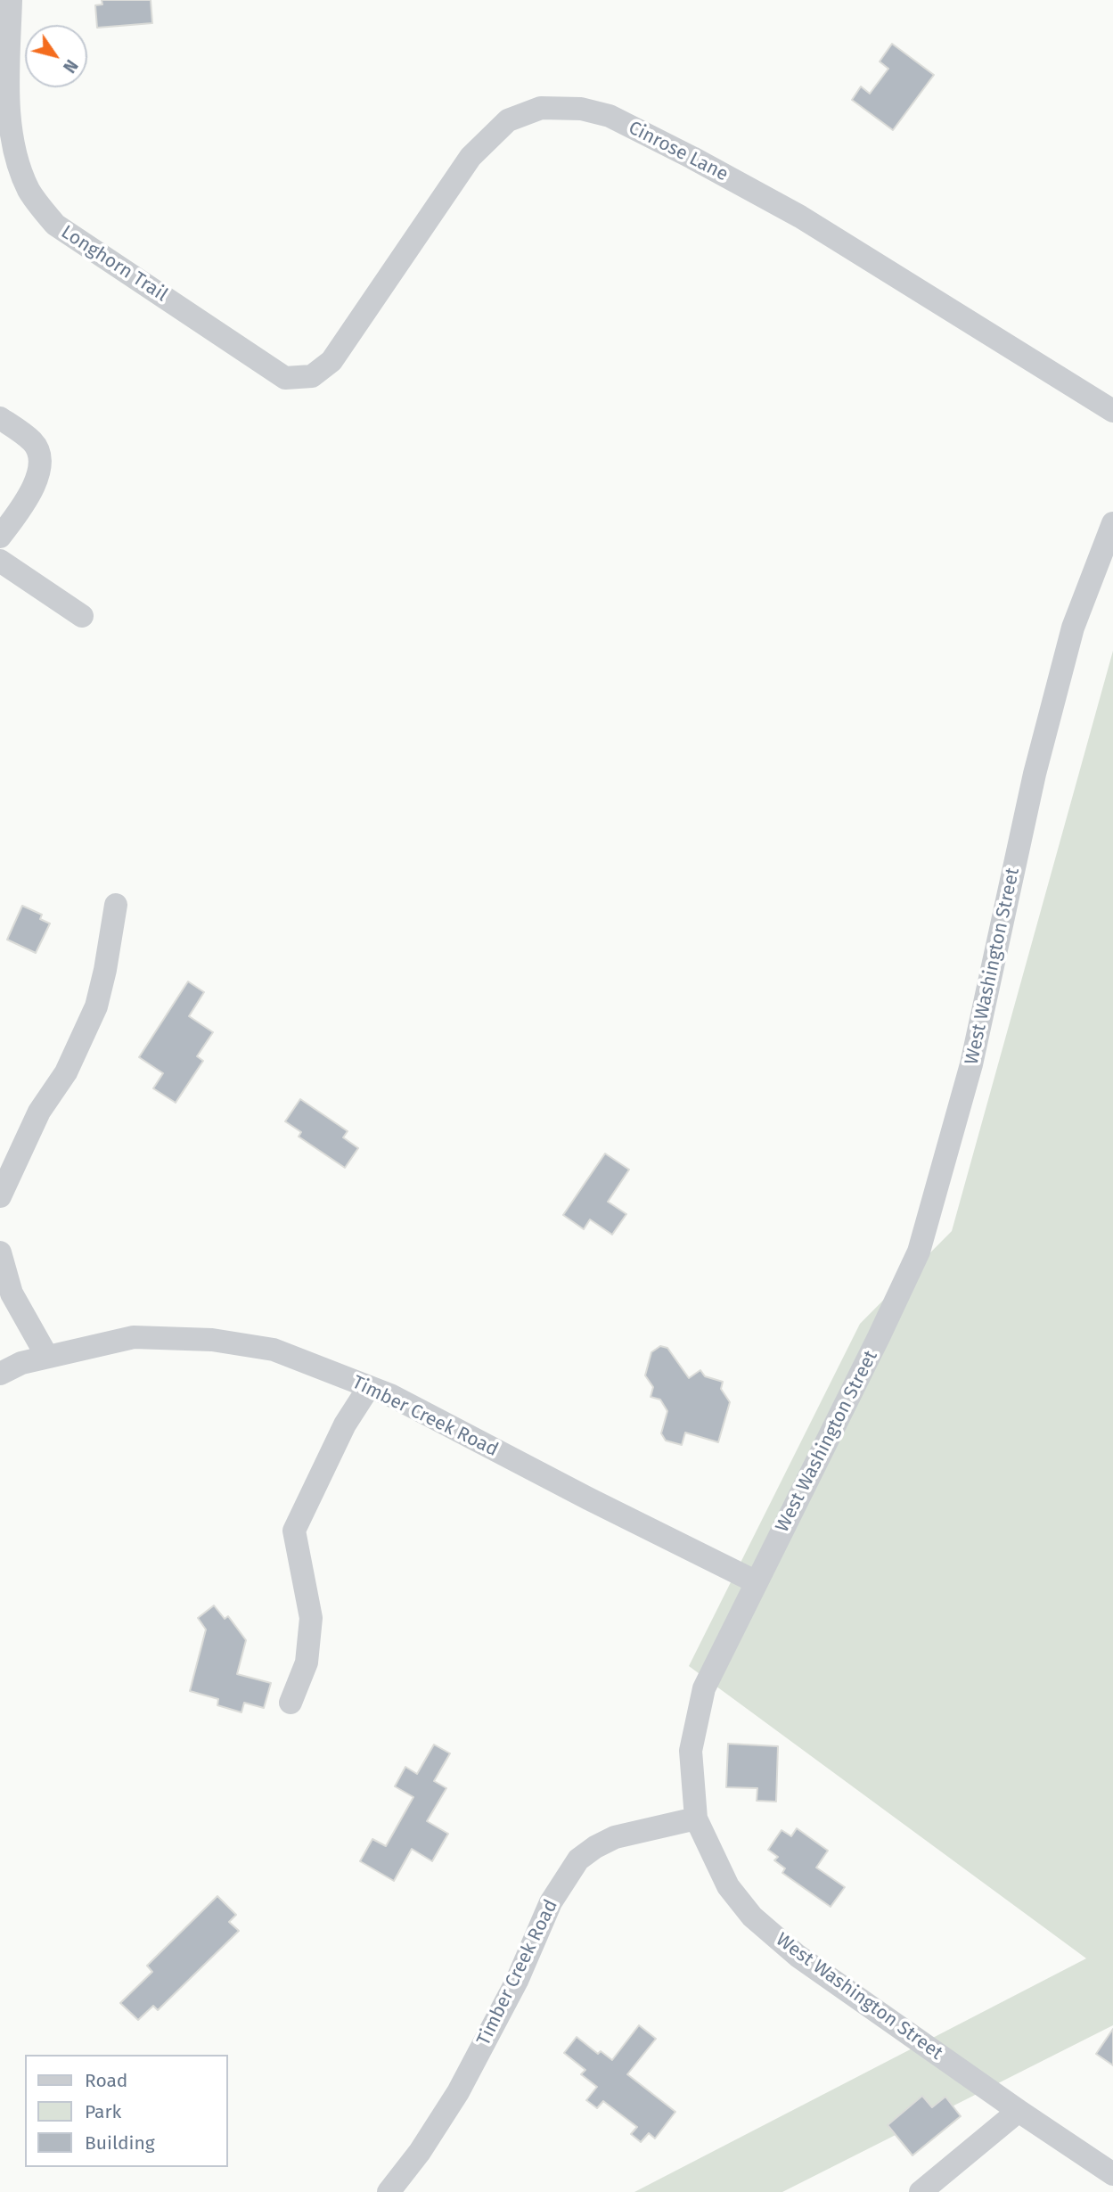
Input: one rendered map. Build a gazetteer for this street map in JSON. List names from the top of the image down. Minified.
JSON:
{"streets":{"street":["Cinrose Lane","Longhorn Trail","West Washington Street","Timber Creek Road"]},"crossings":[["Cinrose Lane","Longhorn Trail"],["West Washington Street","Timber Creek Road"]],"legend":["Road","Park","Building"],"north":"bottom right"}
